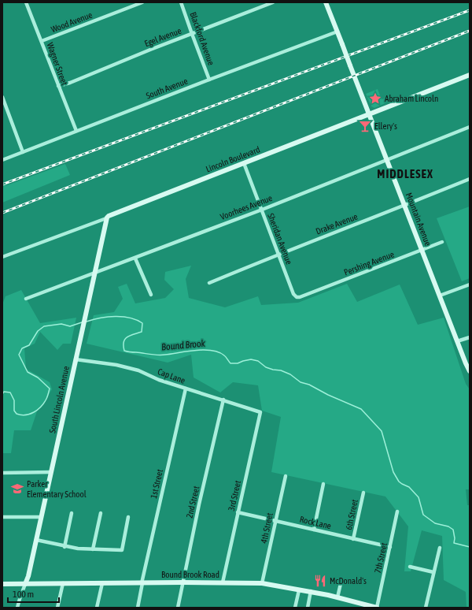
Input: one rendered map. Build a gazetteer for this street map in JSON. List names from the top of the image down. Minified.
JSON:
{"streets":{"main road":["Lincoln Boulevard","Mountain Avenue","South Lincoln Avenue","Bound Brook Road"],"street":["Wood Avenue","Egel Avenue","Blackford Avenue","Wagner Street","South Avenue","Voorhees Avenue","Drake Avenue","Sheridan Avenue","Pershing Avenue","Cap Lane","1st Street","3rd Street","2nd Street","6th Street","Rock Lane","4th Street","7th Street"]},"crossings":[["Wood Avenue","Wagner Street"],["Egel Avenue","Blackford Avenue"],["Egel Avenue","Wagner Street"],["Blackford Avenue","South Avenue"],["Wagner Street","South Avenue"],["South Avenue","Mountain Avenue"],["Lincoln Boulevard","Mountain Avenue"],["Lincoln Boulevard","Sheridan Avenue"],["Lincoln Boulevard","South Lincoln Avenue"],["Voorhees Avenue","Mountain Avenue"],["Voorhees Avenue","Sheridan Avenue"],["Voorhees Avenue","South Lincoln Avenue"],["Mountain Avenue","Drake Avenue"],["Mountain Avenue","Pershing Avenue"],["Drake Avenue","Sheridan Avenue"],["Sheridan Avenue","Pershing Avenue"],["Cap Lane","South Lincoln Avenue"],["Cap Lane","1st Street"],["Cap Lane","3rd Street"],["Cap Lane","2nd Street"],["South Lincoln Avenue","Bound Brook Road"],["1st Street","Bound Brook Road"],["3rd Street","Rock Lane"],["3rd Street","Bound Brook Road"],["2nd Street","Bound Brook Road"],["6th Street","Rock Lane"],["Rock Lane","4th Street"],["Rock Lane","7th Street"],["4th Street","Bound Brook Road"],["7th Street","Bound Brook Road"]],"districts":["MIDDLESEX"],"water":["Bound Brook"],"places":{"place":["Abraham Lincoln"],"bar":["Ellery's"],"school or university":["Parker Elementary School"],"restaurant":["McDonald's"]},"scale_bar":"100 m"}
